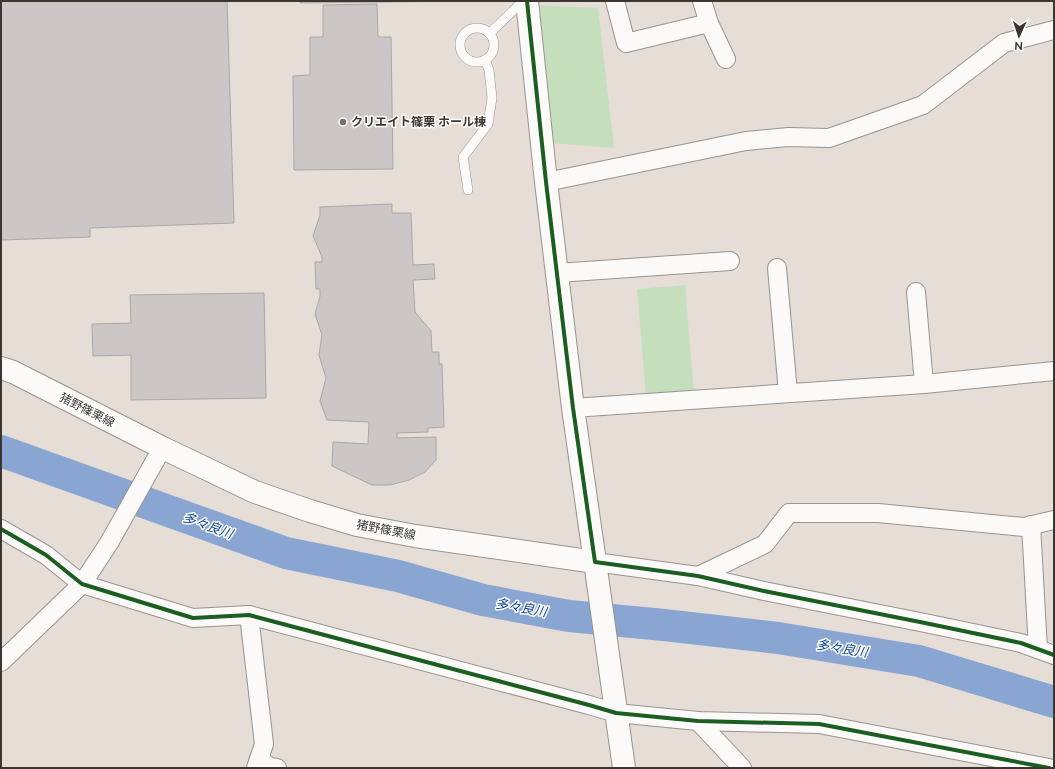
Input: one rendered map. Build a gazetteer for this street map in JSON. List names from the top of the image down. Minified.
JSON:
{"streets":{"main road":["猪野篠栗線"]},"water":["多々良川"],"places":["クリエイト篠栗 ホール棟"],"north":"bottom"}
